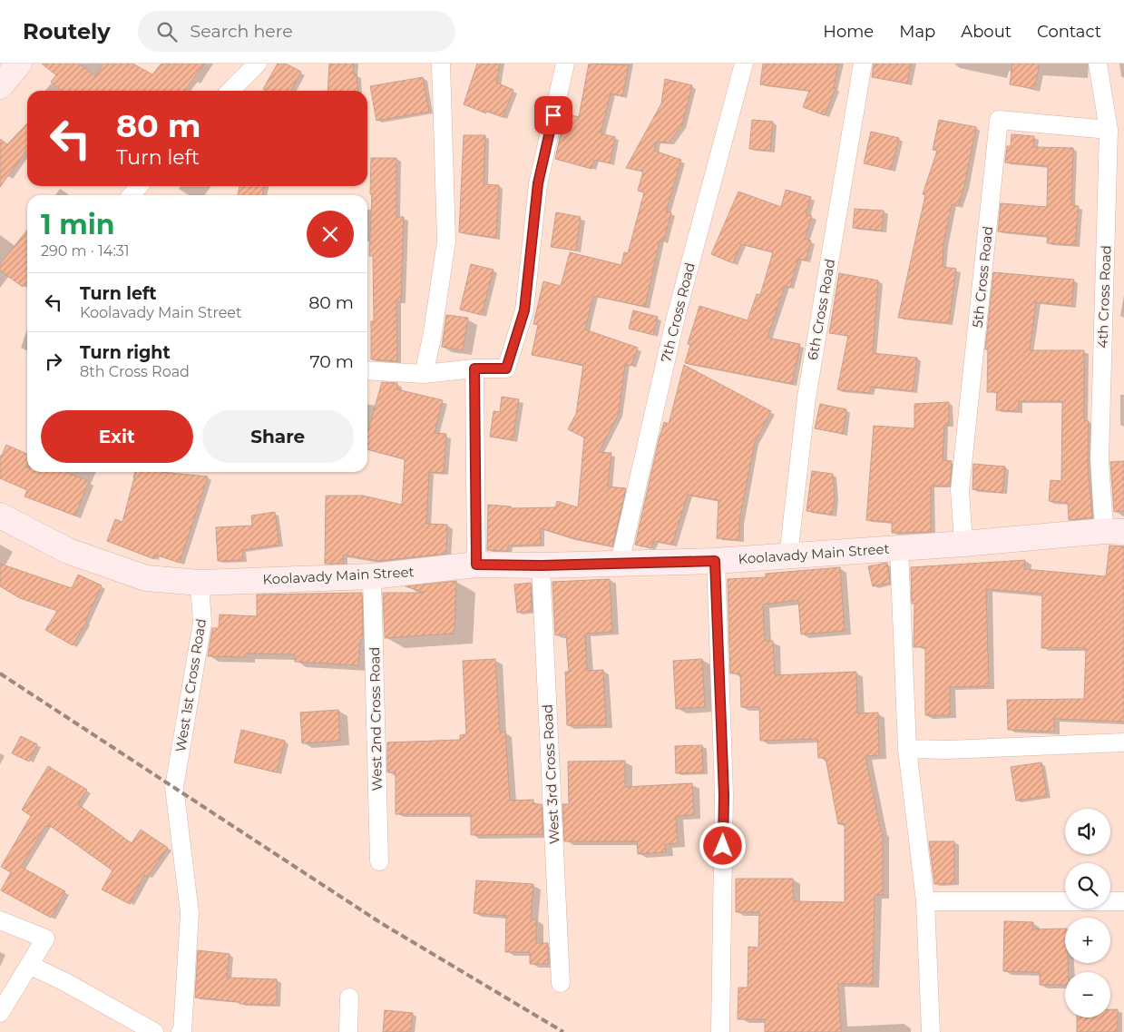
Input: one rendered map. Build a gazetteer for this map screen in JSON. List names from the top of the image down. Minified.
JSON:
{"streets":{"main road":["Koolavady Main Street"],"street":["5th Cross Road","4th Cross Road","6th Cross Road","7th Cross Road","West 1st Cross Road","West 2nd Cross Road","West 3rd Cross Road"]},"crossings":[["5th Cross Road","4th Cross Road"],["5th Cross Road","Koolavady Main Street"],["4th Cross Road","Koolavady Main Street"],["6th Cross Road","Koolavady Main Street"],["7th Cross Road","Koolavady Main Street"],["Koolavady Main Street","West 1st Cross Road"],["Koolavady Main Street","West 2nd Cross Road"],["Koolavady Main Street","West 3rd Cross Road"]],"page":{"header":"Routely","search":"Search here","nav":["Home","Map","About","Contact"],"turn":["80 m","Turn left"],"heading":["1 min","290 m · 14:31"],"list":[{"name":"Turn left","note":"Koolavady Main Street","value":"80 m"},{"name":"Turn right","note":"8th Cross Road","value":"70 m"}],"buttons":["Exit","Share"],"map_buttons":["+","−"]}}
